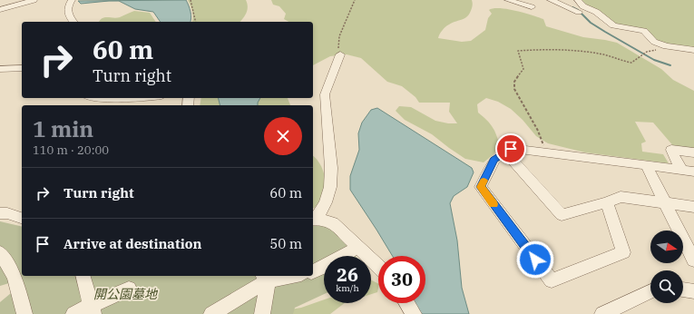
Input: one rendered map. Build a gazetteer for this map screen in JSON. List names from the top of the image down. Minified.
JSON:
{"parks":["開公園墓地"],"north":"right","page":{"turn":["60 m","Turn right"],"heading":["1 min","110 m · 20:00"],"list":[{"name":"Turn right","value":"60 m"},{"name":"Arrive at destination","value":"50 m"}],"speed":"26 km/h","limit":"30"}}
